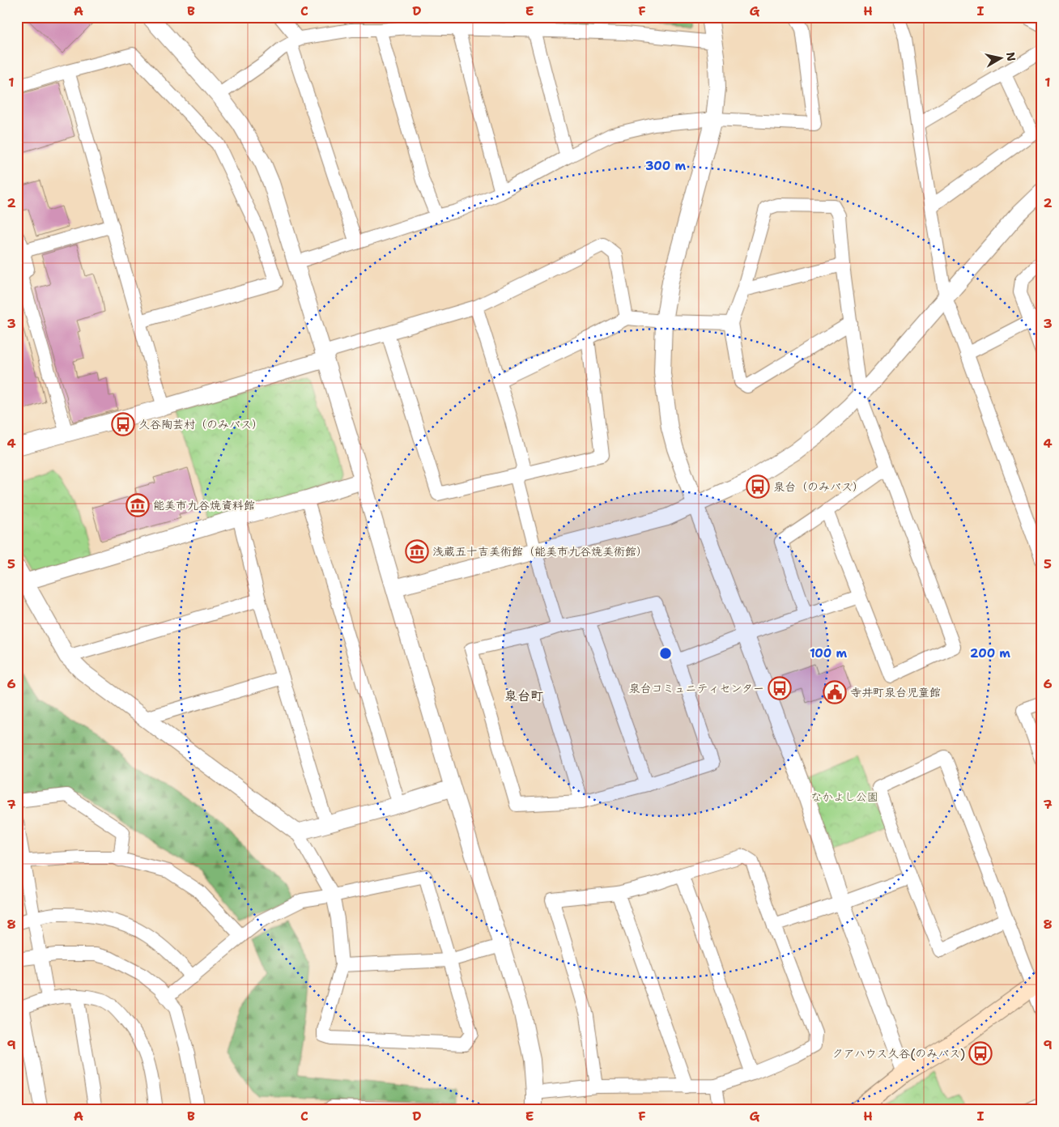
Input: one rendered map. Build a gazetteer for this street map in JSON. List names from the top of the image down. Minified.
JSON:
{"districts":["泉台町"],"parks":["なかよし公園"],"places":{"bus stop":["久谷陶芸村（のみバス）","泉台（のみバス）","泉台コミュニティセンター","クアハウス久谷(のみバス)"],"museum":["能美市九谷焼資料館","浅蔵五十吉美術館（能美市九谷焼美術館）"],"public building":["寺井町泉台児童館"]},"north":"right","grid":{"columns":["A","B","C","D","E","F","G","H","I"],"rows":["1","2","3","4","5","6","7","8","9"]},"rings":["300 m","100 m","200 m"]}
